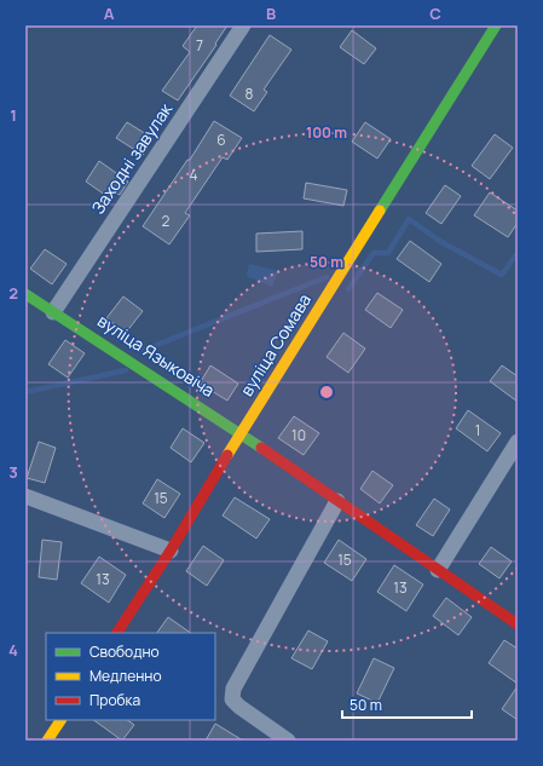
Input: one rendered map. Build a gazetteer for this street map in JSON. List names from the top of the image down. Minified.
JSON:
{"streets":{"street":["Заходні завулак","вуліца Сомава","вуліца Языковіча"]},"crossings":[["Заходні завулак","вуліца Языковіча"],["вуліца Сомава","вуліца Языковіча"]],"house_numbers":["7","8","6","4","2","1","10","15","15","13","13"],"legend":["Свободно","Медленно","Пробка"],"scale_bar":"50 m","grid":{"columns":["A","B","C"],"rows":["1","2","3","4"]},"rings":["100 m","50 m"]}
